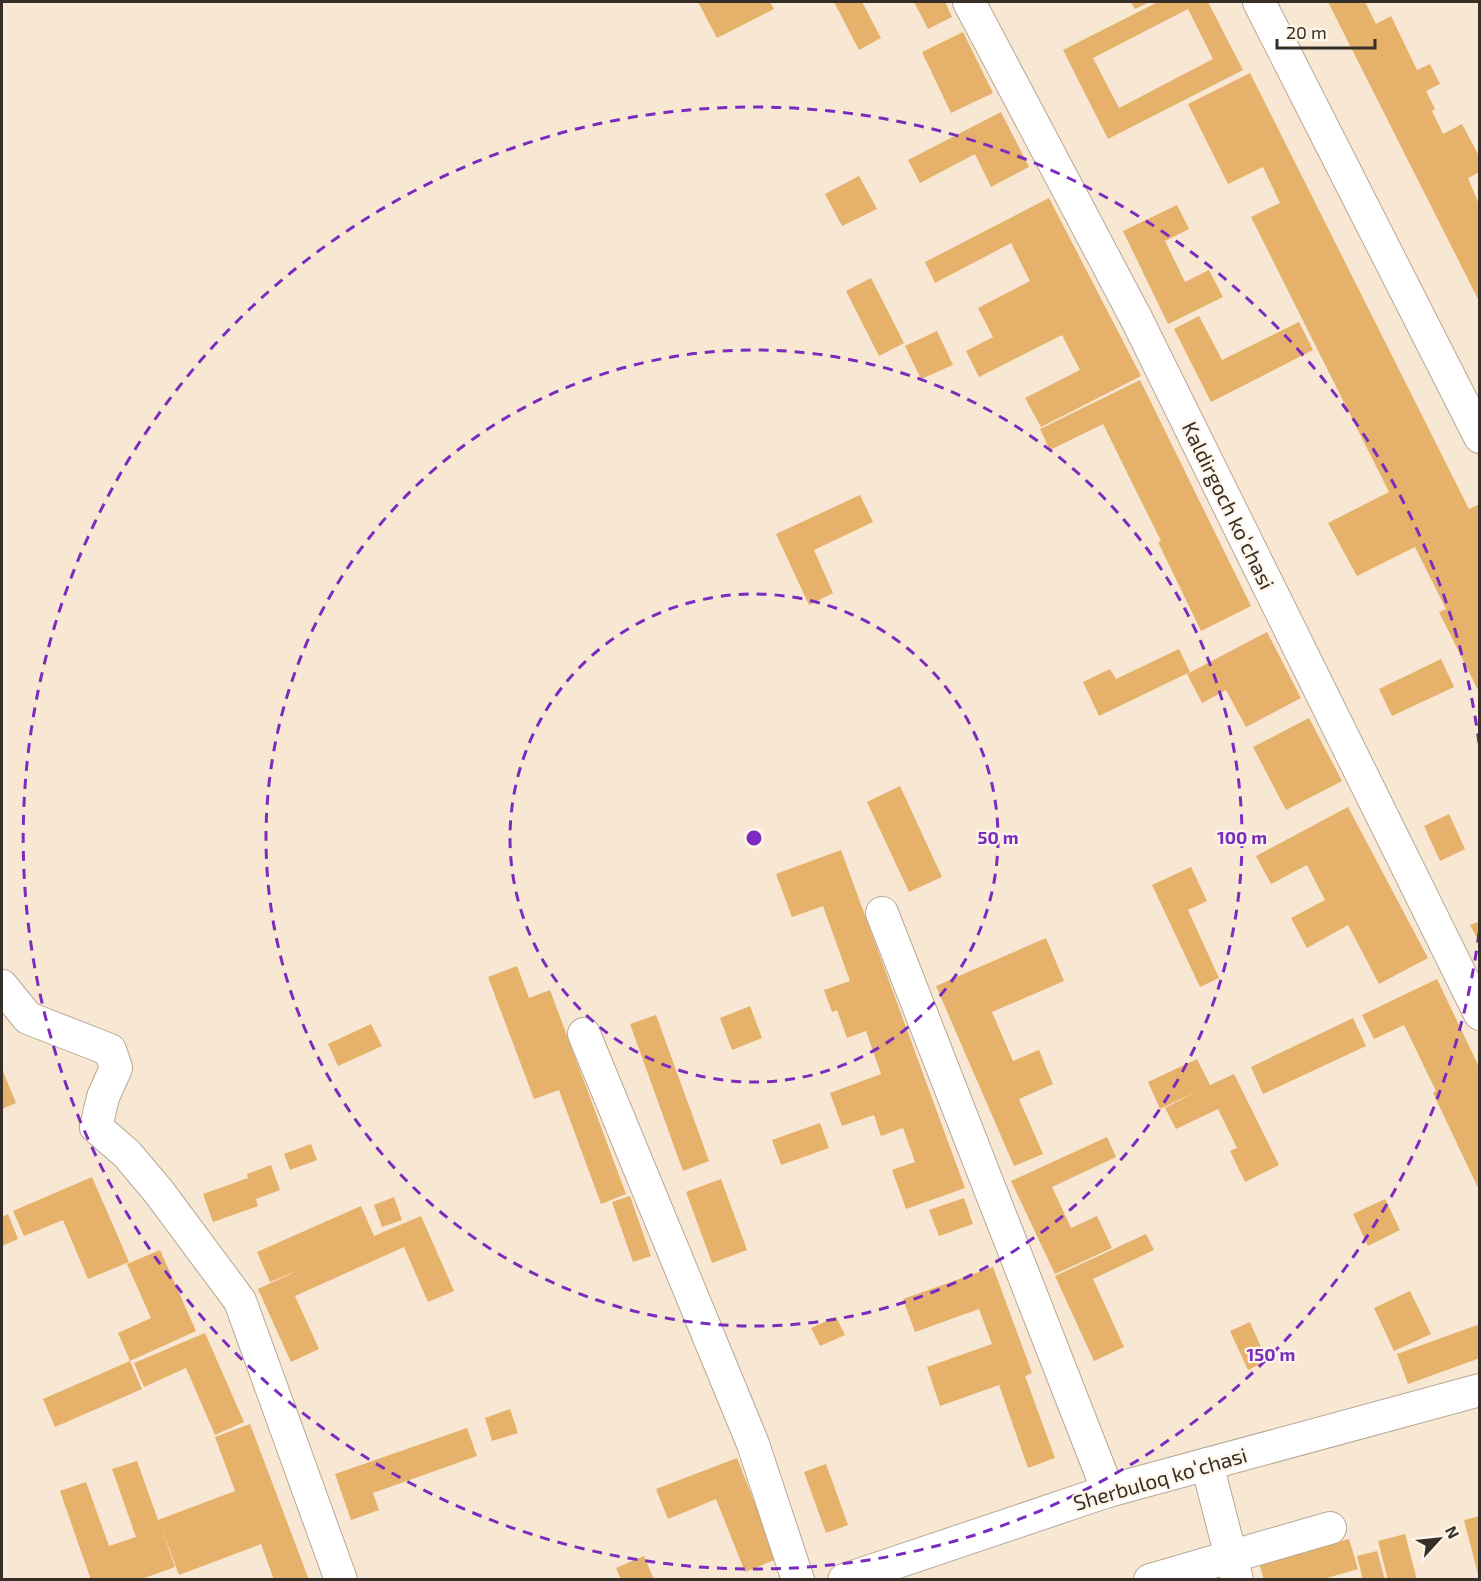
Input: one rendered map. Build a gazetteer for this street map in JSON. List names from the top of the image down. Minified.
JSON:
{"streets":{"street":["Kaldirgoch koʻchasi","Sherbuloq koʻchasi"]},"scale_bar":"20 m","north":"top right","rings":["50 m","100 m","150 m"]}
